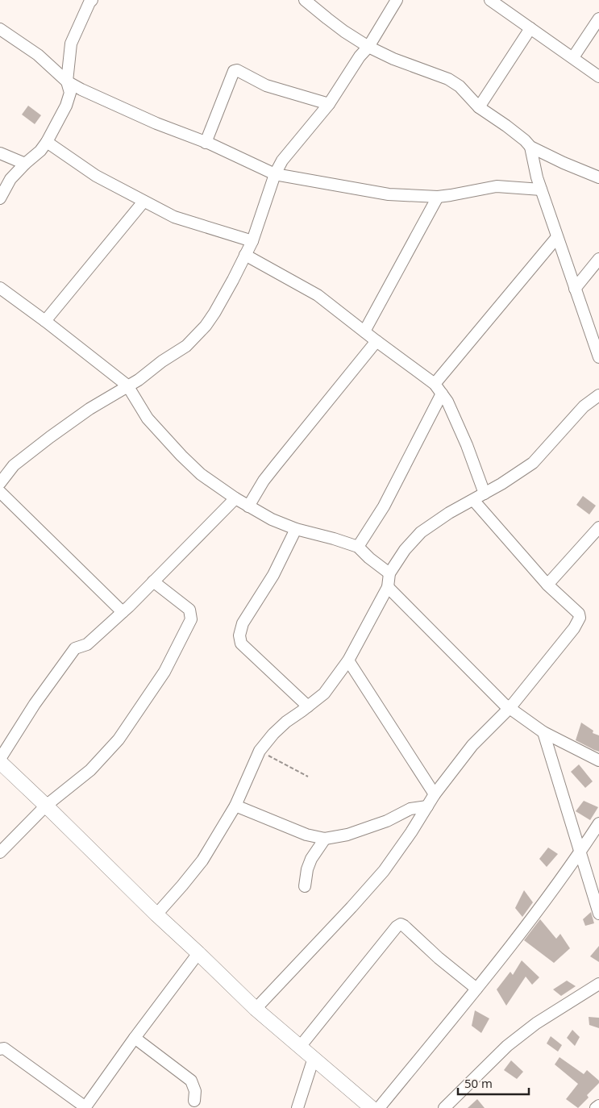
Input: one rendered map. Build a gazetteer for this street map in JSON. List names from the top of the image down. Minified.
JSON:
{"scale_bar":"50 m"}
